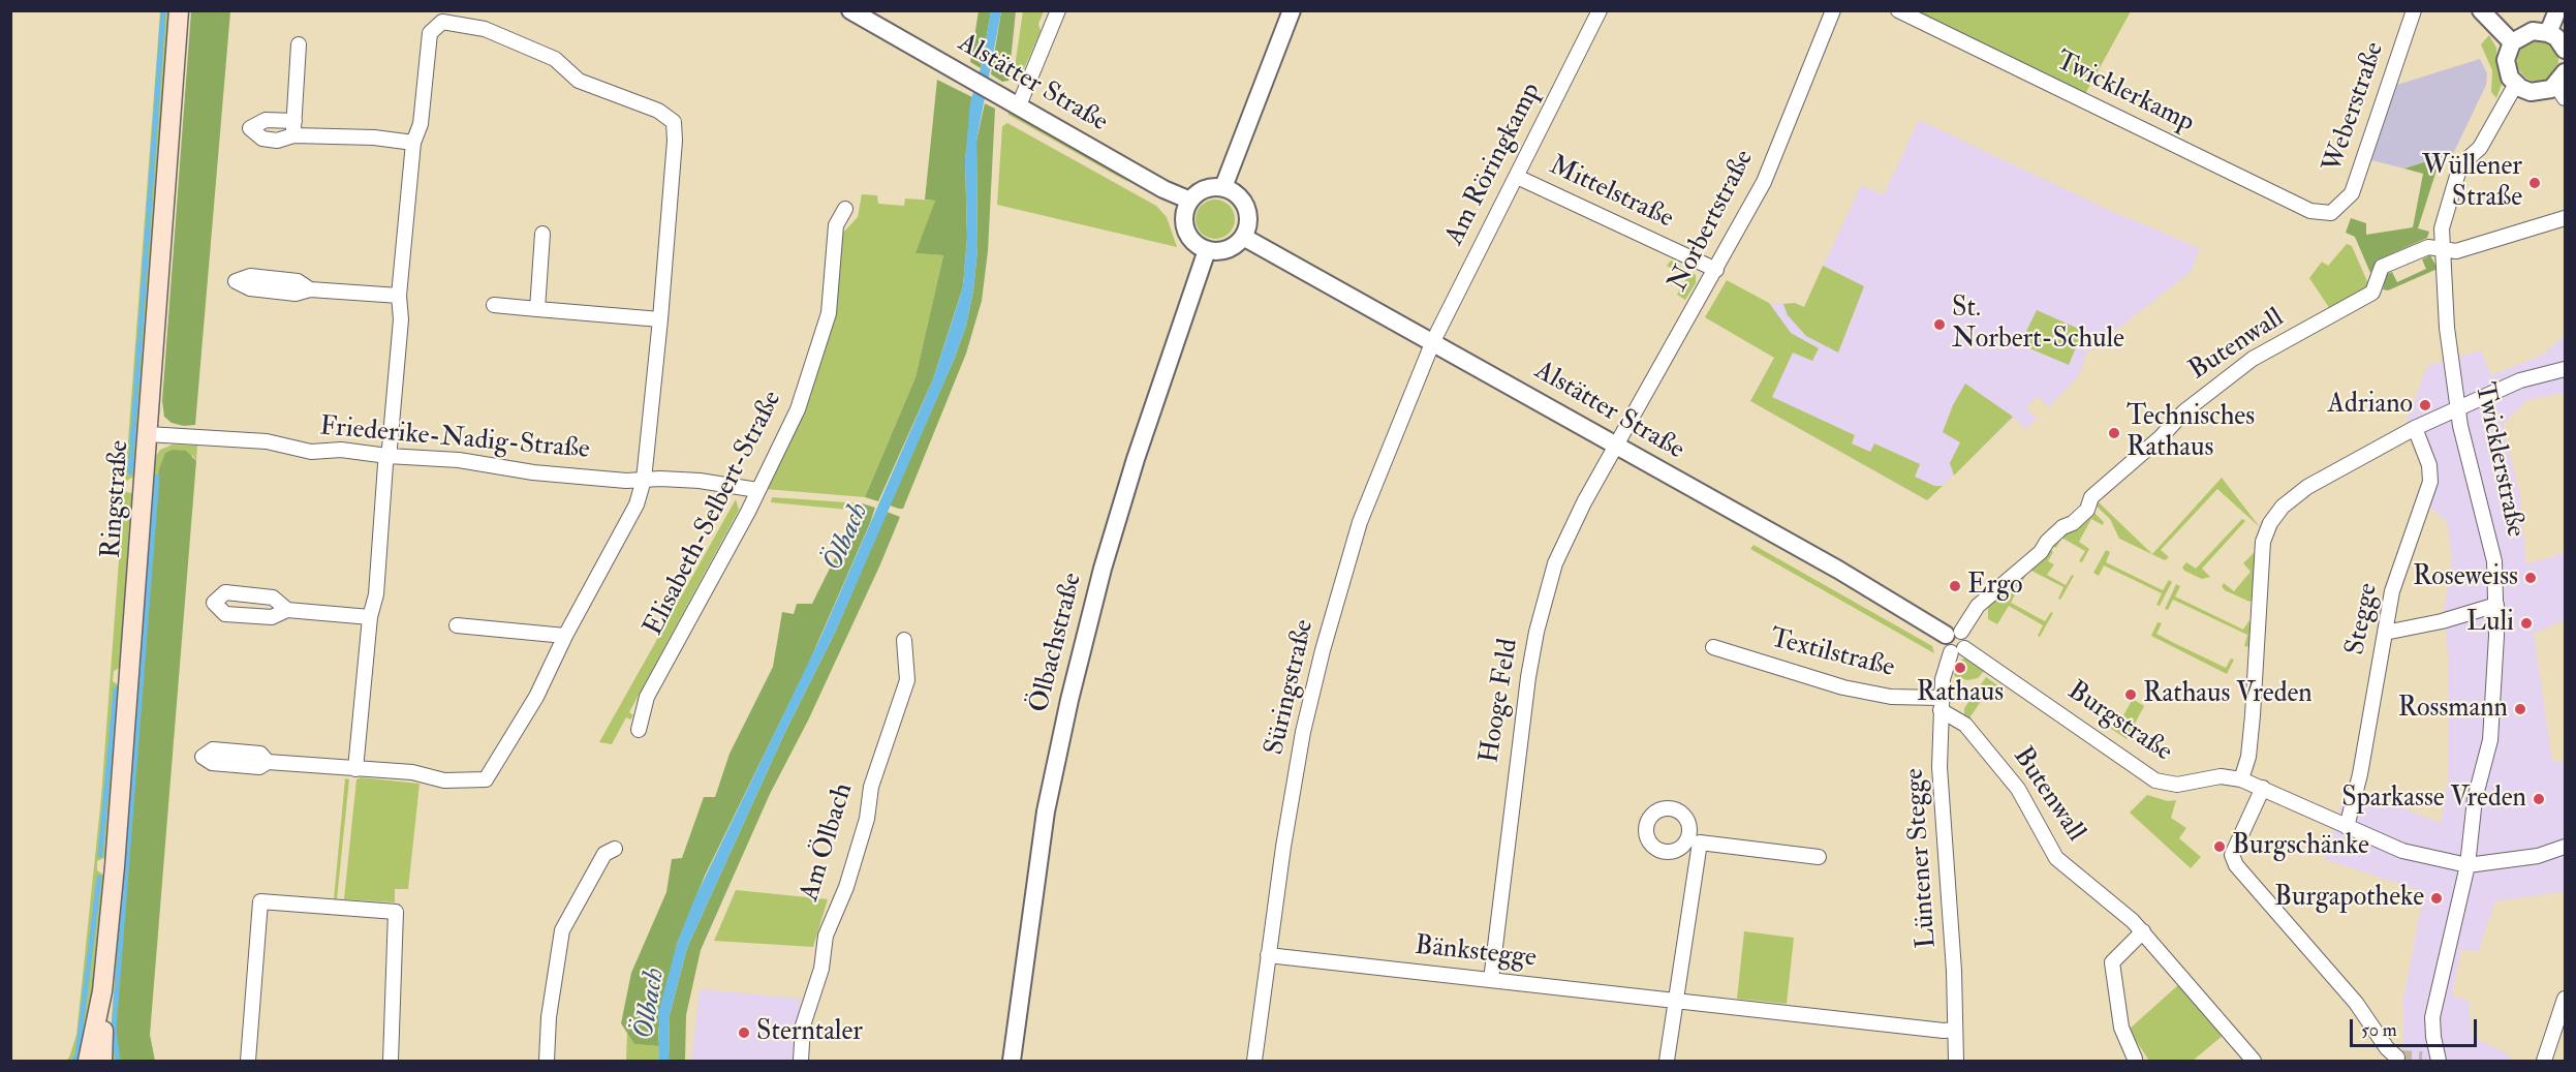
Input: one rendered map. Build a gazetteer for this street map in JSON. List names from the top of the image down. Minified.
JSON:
{"streets":{"main road":["Ringstraße"],"street":["Alstätter Straße","Twicklerkamp","Weberstraße","Am Röringkamp","Mittelstraße","Norbertstraße","Butenwall","Friederike-Nadig-Straße","Twicklerstraße","Elisabeth-Selbert-Straße","Stegge","Ölbachstraße","Textilstraße","Süringstraße","Hooge Feld","Burgstraße","Am Ölbach","Lüntener Stegge","Bänkstegge"]},"crossings":[["Alstätter Straße","Am Röringkamp"],["Alstätter Straße","Norbertstraße"],["Alstätter Straße","Butenwall"],["Alstätter Straße","Ölbachstraße"],["Alstätter Straße","Süringstraße"],["Alstätter Straße","Hooge Feld"],["Twicklerkamp","Weberstraße"],["Am Röringkamp","Mittelstraße"],["Am Röringkamp","Süringstraße"],["Mittelstraße","Norbertstraße"],["Norbertstraße","Hooge Feld"],["Butenwall","Twicklerstraße"],["Butenwall","Textilstraße"],["Butenwall","Lüntener Stegge"],["Friederike-Nadig-Straße","Ringstraße"],["Friederike-Nadig-Straße","Elisabeth-Selbert-Straße"],["Twicklerstraße","Burgstraße"],["Stegge","Burgstraße"],["Textilstraße","Lüntener Stegge"],["Süringstraße","Bänkstegge"],["Hooge Feld","Bänkstegge"],["Burgstraße","Lüntener Stegge"],["Lüntener Stegge","Bänkstegge"]],"water":["Ölbach"],"places":["Wüllener Straße","St. Norbert-Schule","Adriano","Technisches Rathaus","Roseweiss","Ergo","Luli","Rathaus","Rathaus Vreden","Rossmann","Sparkasse Vreden","Burgschänke","Burgapotheke","Sterntaler"],"scale_bar":"50 m"}
